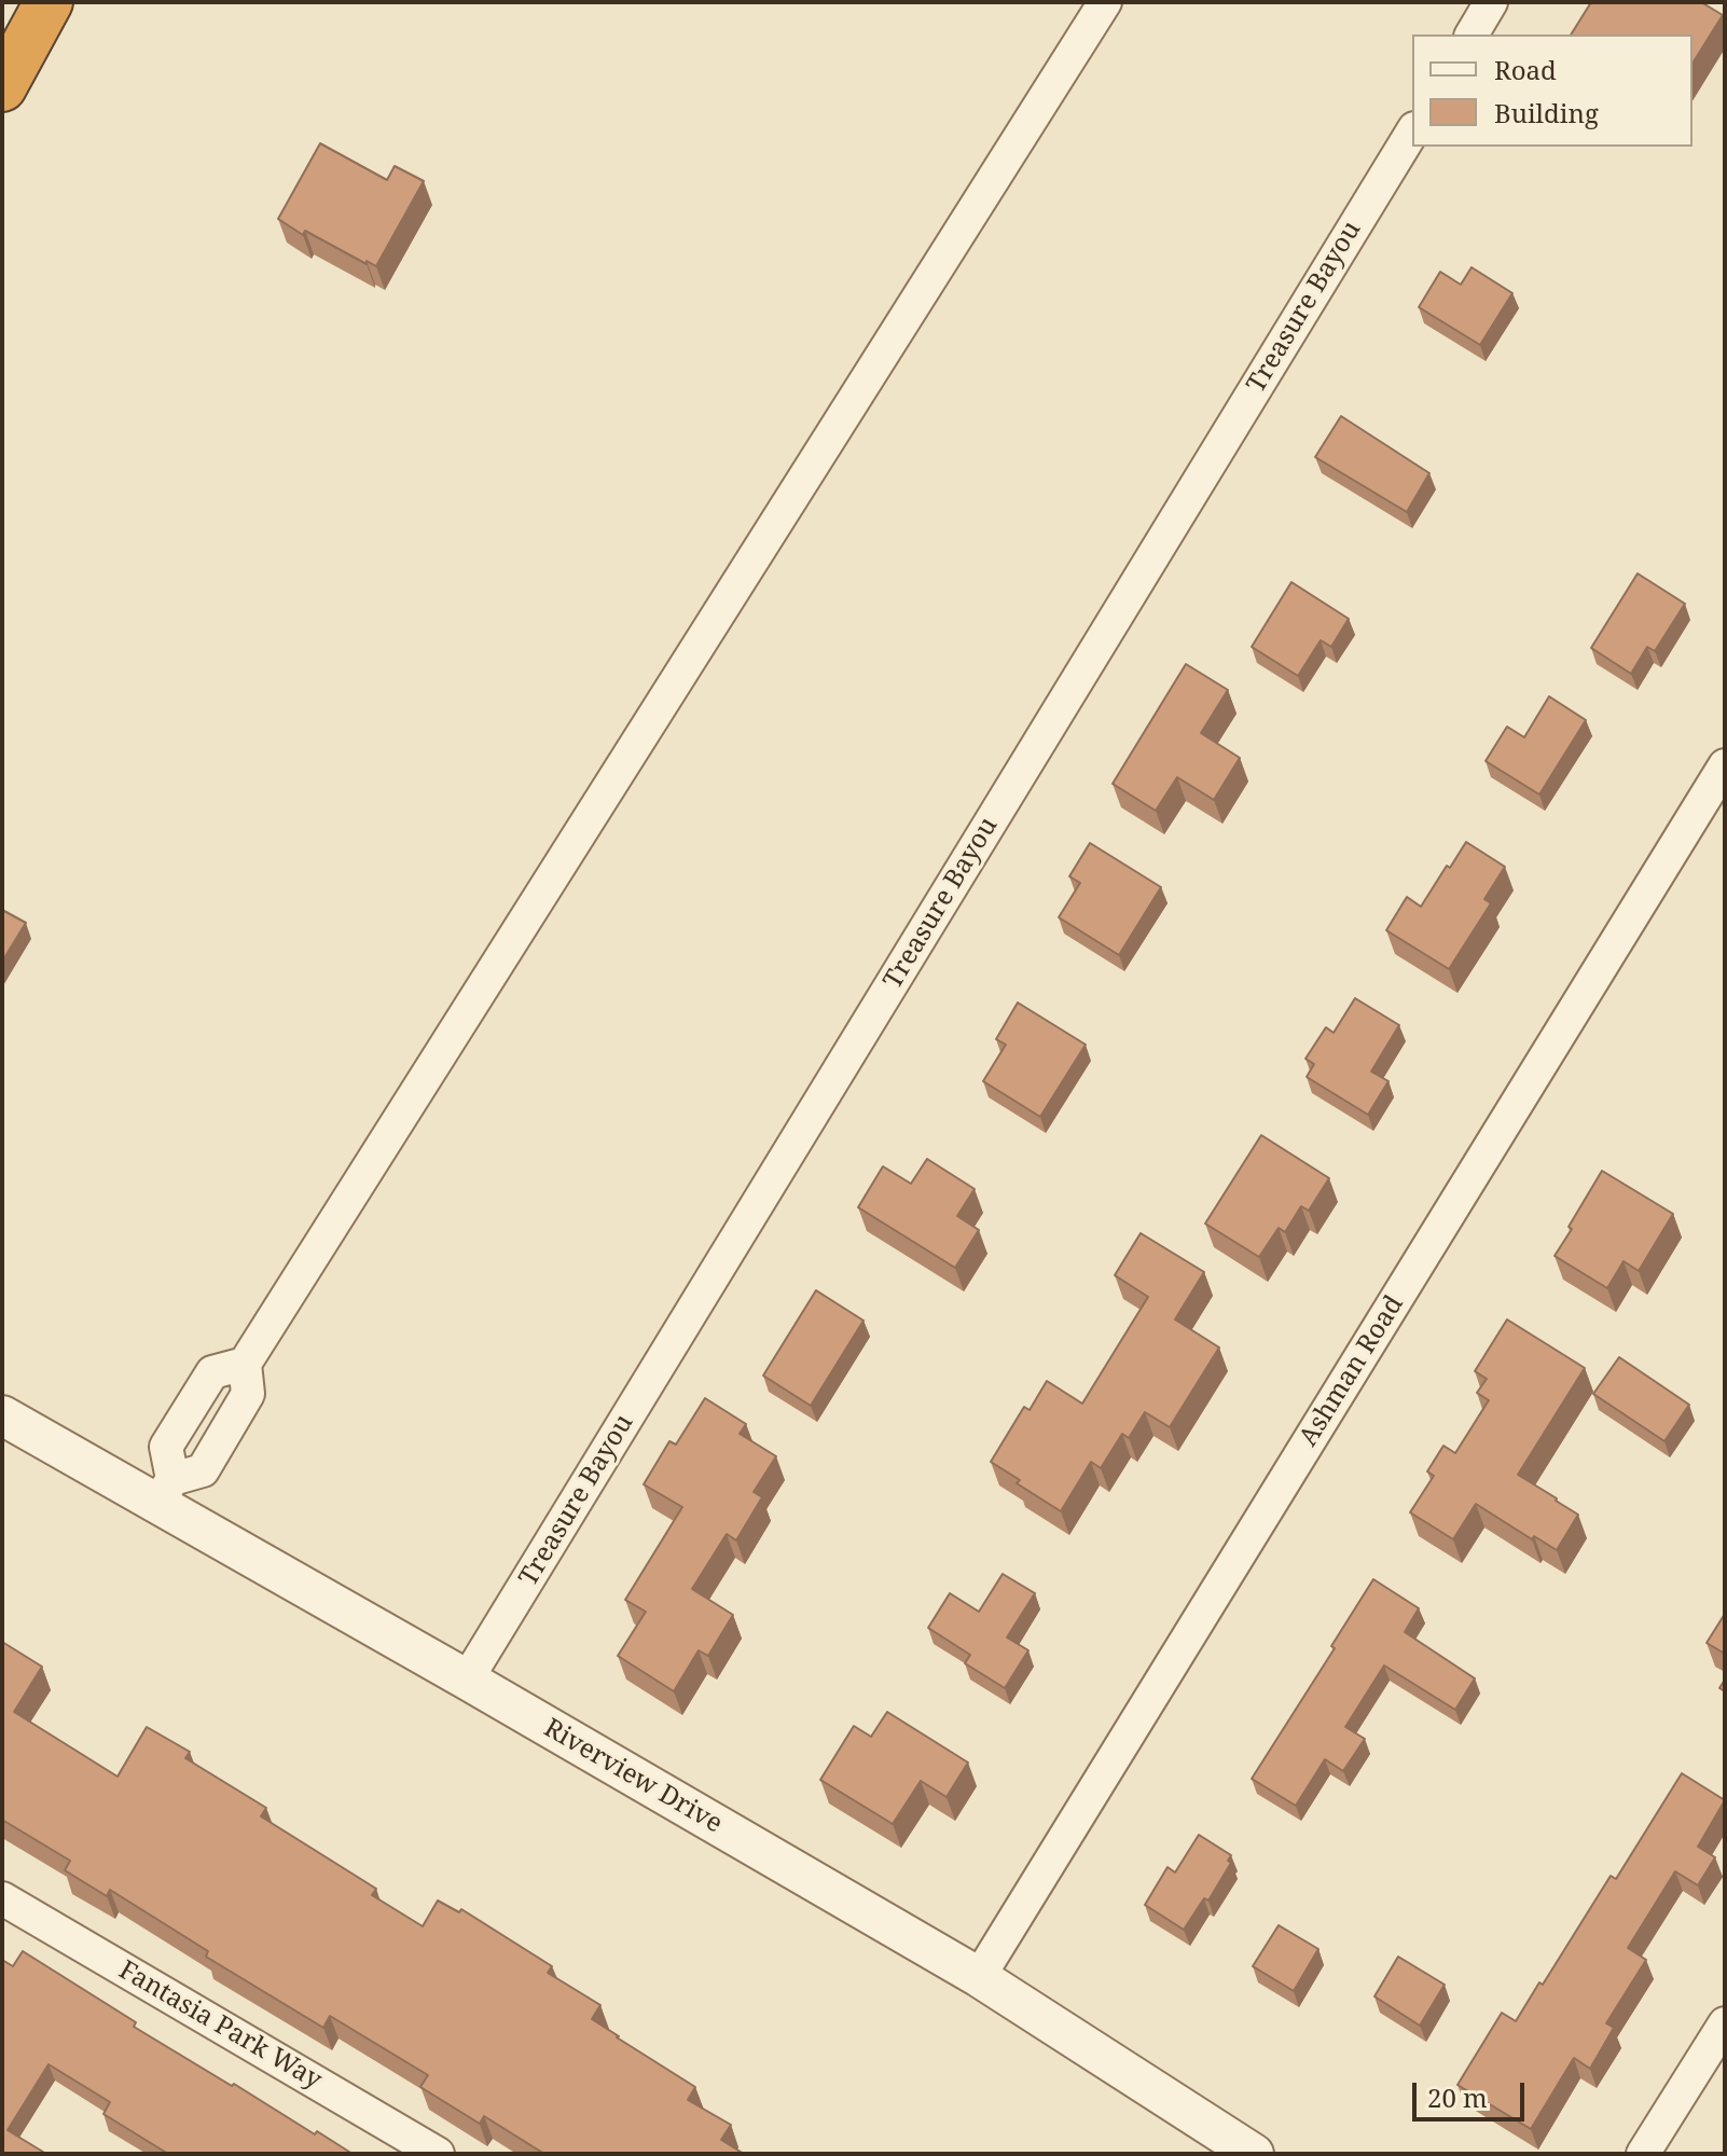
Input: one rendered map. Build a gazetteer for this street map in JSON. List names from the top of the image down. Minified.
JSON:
{"streets":{"street":["Treasure Bayou","Ashman Road","Riverview Drive","Fantasia Park Way"]},"crossings":[["Treasure Bayou","Riverview Drive"],["Ashman Road","Riverview Drive"]],"legend":["Road","Building"],"scale_bar":"20 m"}
